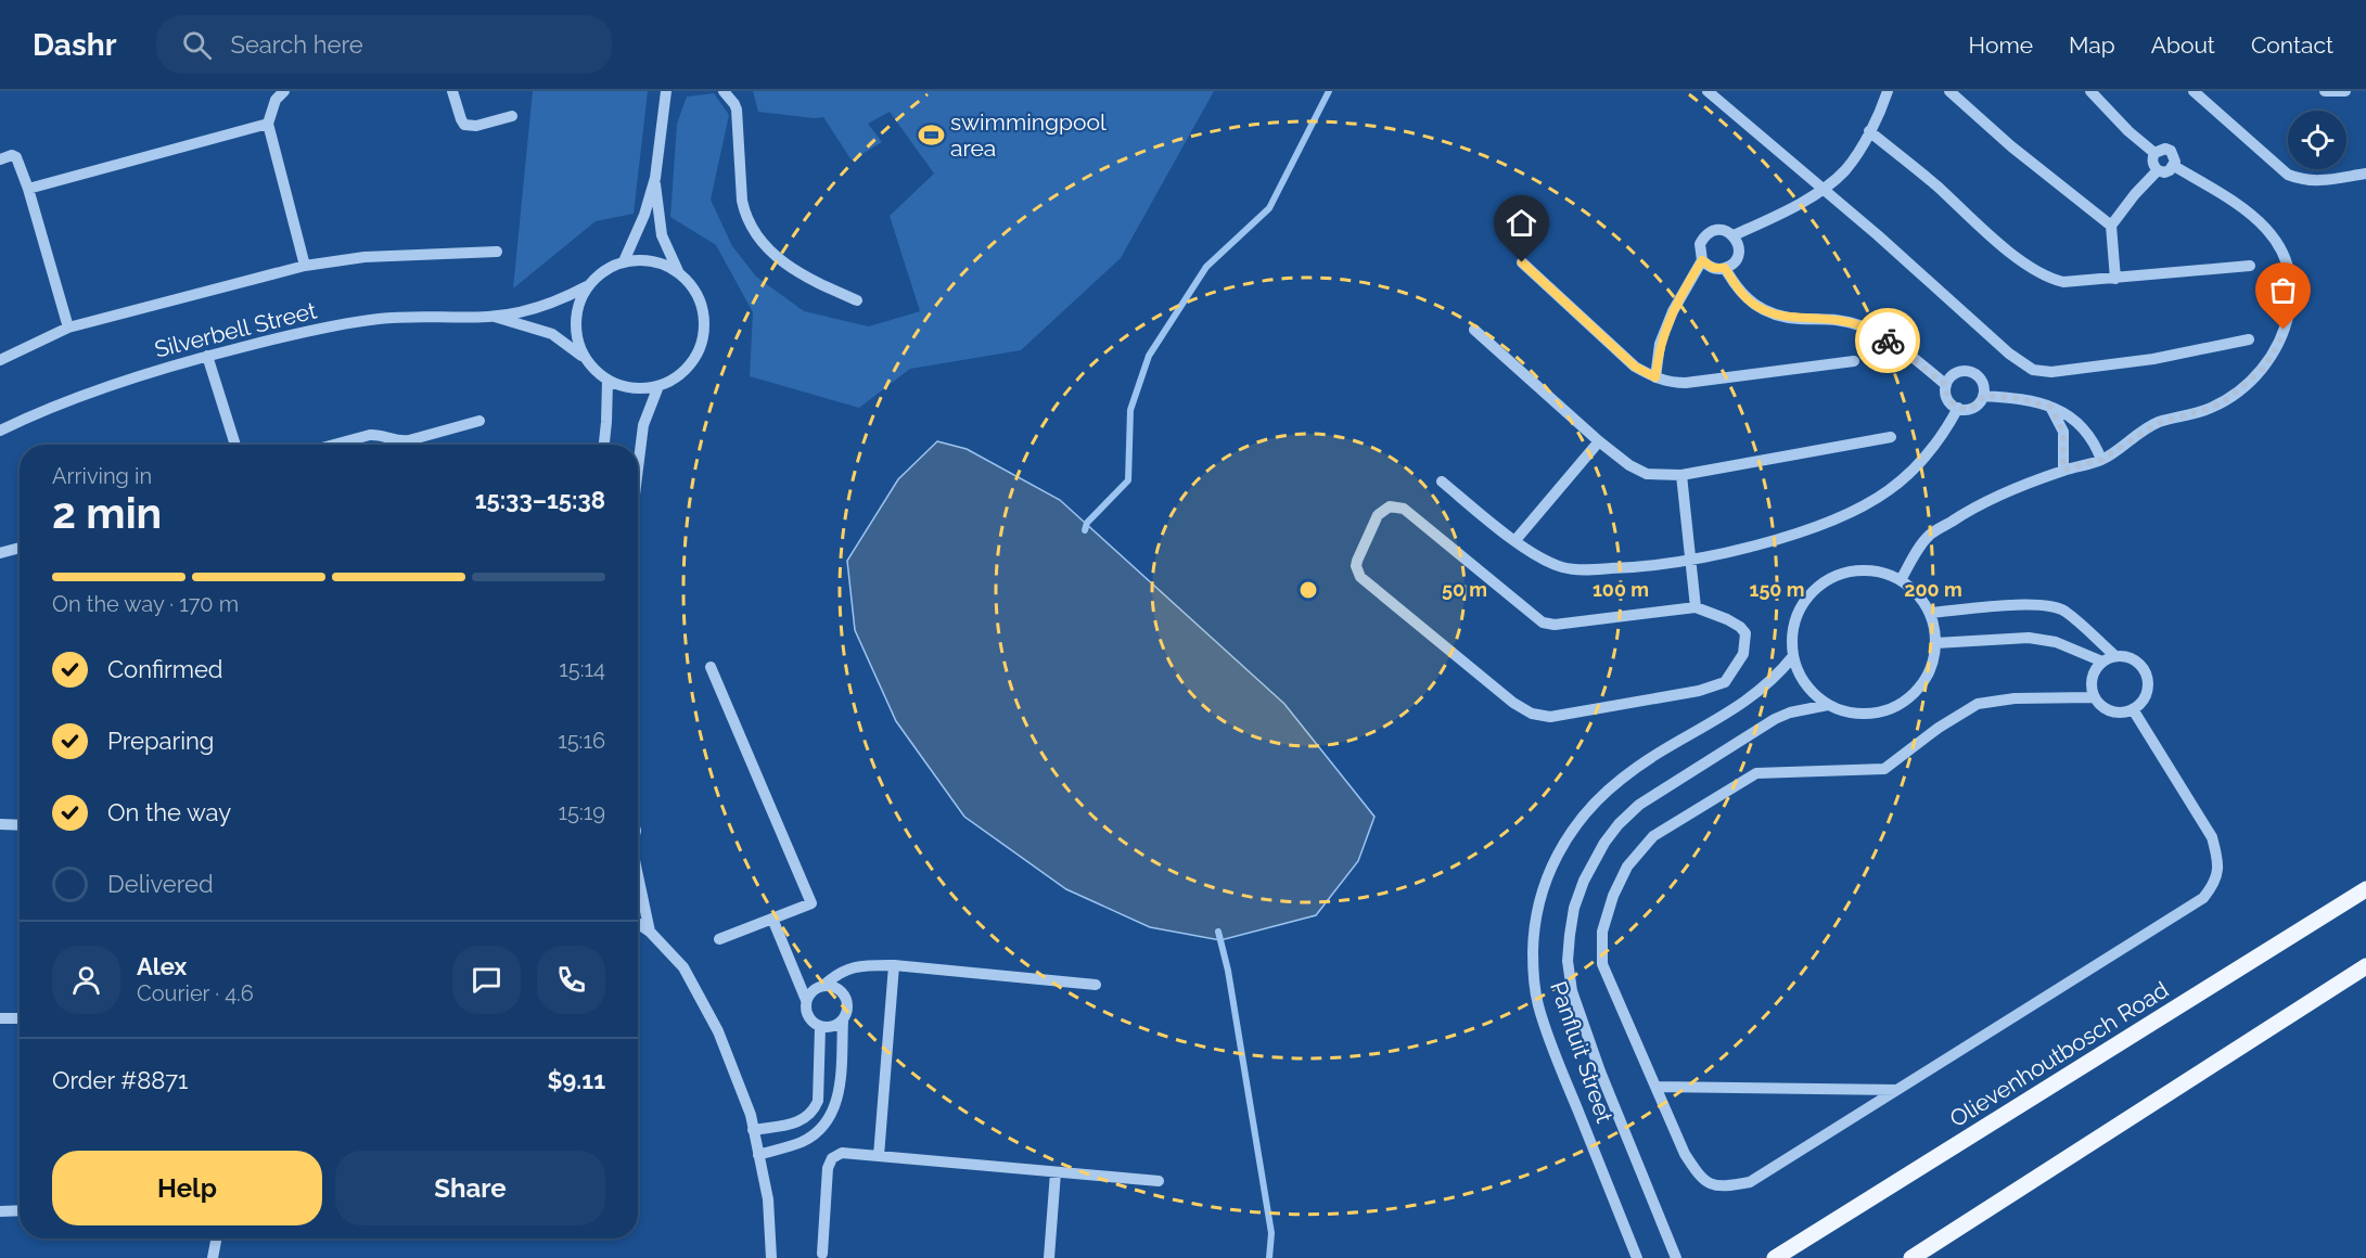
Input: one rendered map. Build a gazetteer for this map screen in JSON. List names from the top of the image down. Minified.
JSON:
{"streets":{"main road":["Olievenhoutbosch Road"],"street":["Silverbell Street","Panfluit Street"]},"places":{"sports":["swimmingpool area"]},"page":{"header":"Dashr","search":"Search here","nav":["Home","Map","About","Contact"],"heading":["2 min","Arriving in","15:33–15:38"],"panel":["Alex","Courier · 4.6","Order #8871","$9.11"],"bar":"On the way · 170 m","list":[["Confirmed","15:14"],["Preparing","15:16"],["On the way","15:19"],"Delivered"],"buttons":["Help","Share"]},"rings":["50 m","100 m","150 m","200 m"]}
